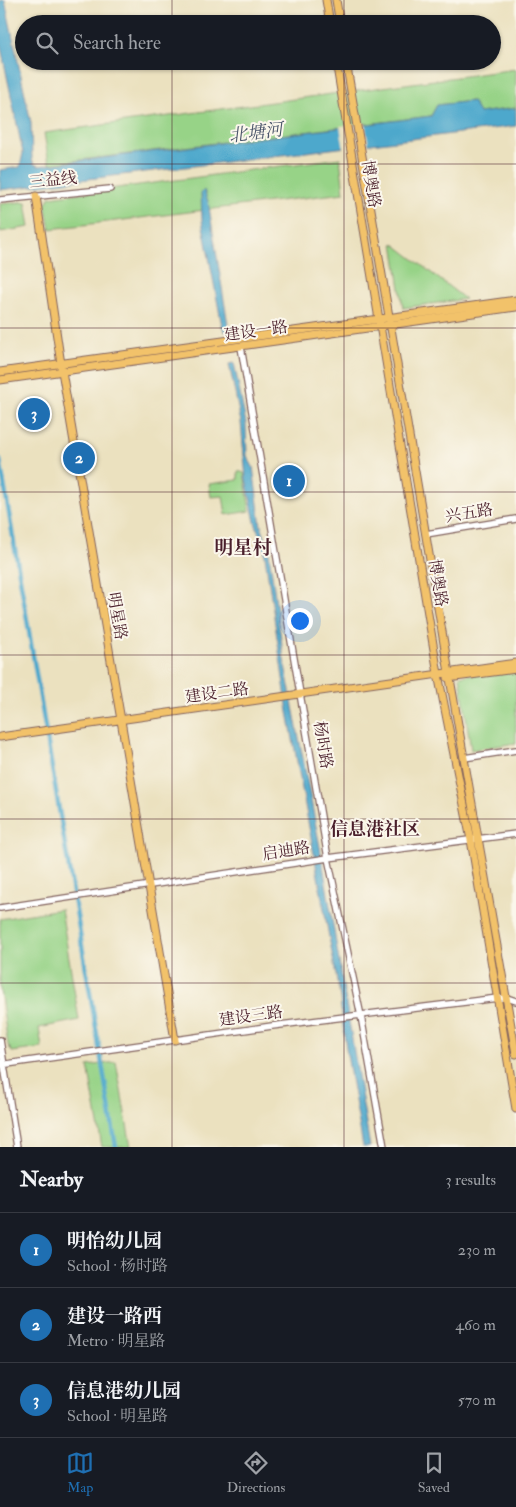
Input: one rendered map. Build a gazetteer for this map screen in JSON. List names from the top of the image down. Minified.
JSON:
{"streets":{"main road":["博奥路","建设一路","明星路","建设二路"],"street":["三益线","兴五路","杨时路","启迪路","建设三路"]},"crossings":[["三益线","明星路"],["博奥路","建设一路"],["博奥路","兴五路"],["博奥路","建设二路"],["博奥路","启迪路"],["博奥路","建设三路"],["建设一路","明星路"],["建设一路","杨时路"],["明星路","建设二路"],["明星路","启迪路"],["明星路","建设三路"],["建设二路","杨时路"],["杨时路","启迪路"],["杨时路","建设三路"]],"districts":["明星村","信息港社区"],"water":["北塘河"],"page":{"search":"Search here","pins":["3","2","1"],"heading":["Nearby","3 results"],"list":[{"mark":"1","name":"明怡幼儿园","note":"School · 杨时路","value":"230 m"},{"mark":"2","name":"建设一路西","note":"Metro · 明星路","value":"460 m"},{"mark":"3","name":"信息港幼儿园","note":"School · 明星路","value":"570 m"}],"nav":["Map","Directions","Saved"]}}
